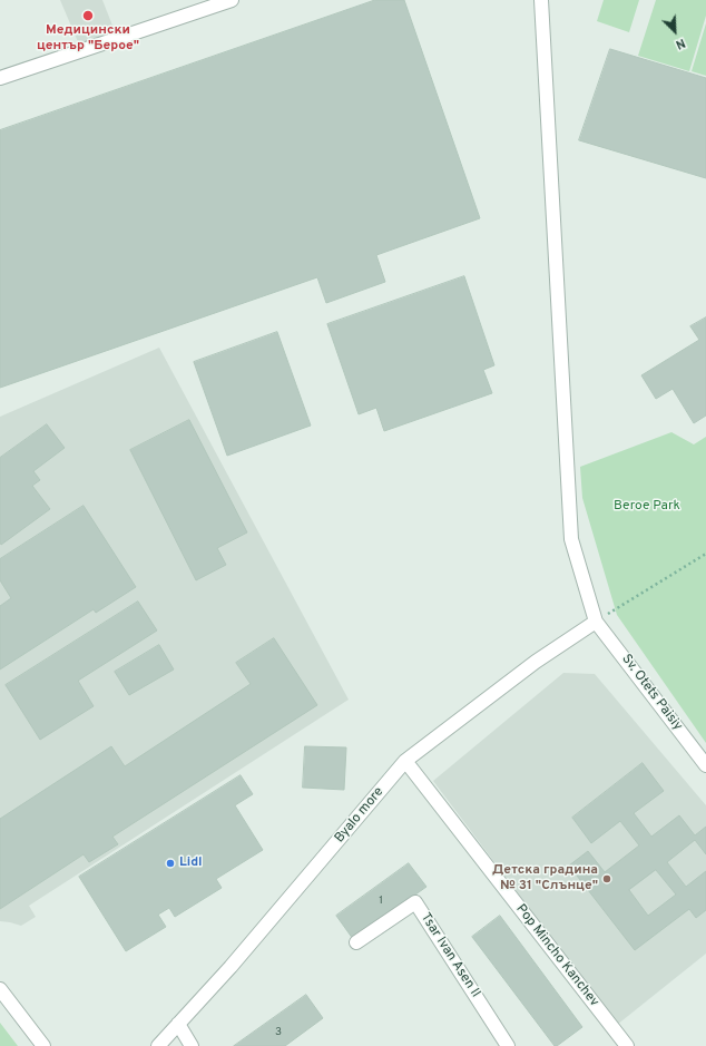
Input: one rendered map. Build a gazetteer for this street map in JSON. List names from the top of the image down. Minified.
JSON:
{"streets":{"street":["Sv. Otets Paisiy","Byalo more","Tsar Ivan Asen II","Pop Mincho Kanchev"]},"crossings":[["Sv. Otets Paisiy","Byalo more"],["Byalo more","Pop Mincho Kanchev"]],"parks":["Beroe Park"],"places":["Медицински център \"Берое\"","Lidl","Детска градина № 31 \"Слънце\""],"house_numbers":["1","3"],"north":"bottom right"}
